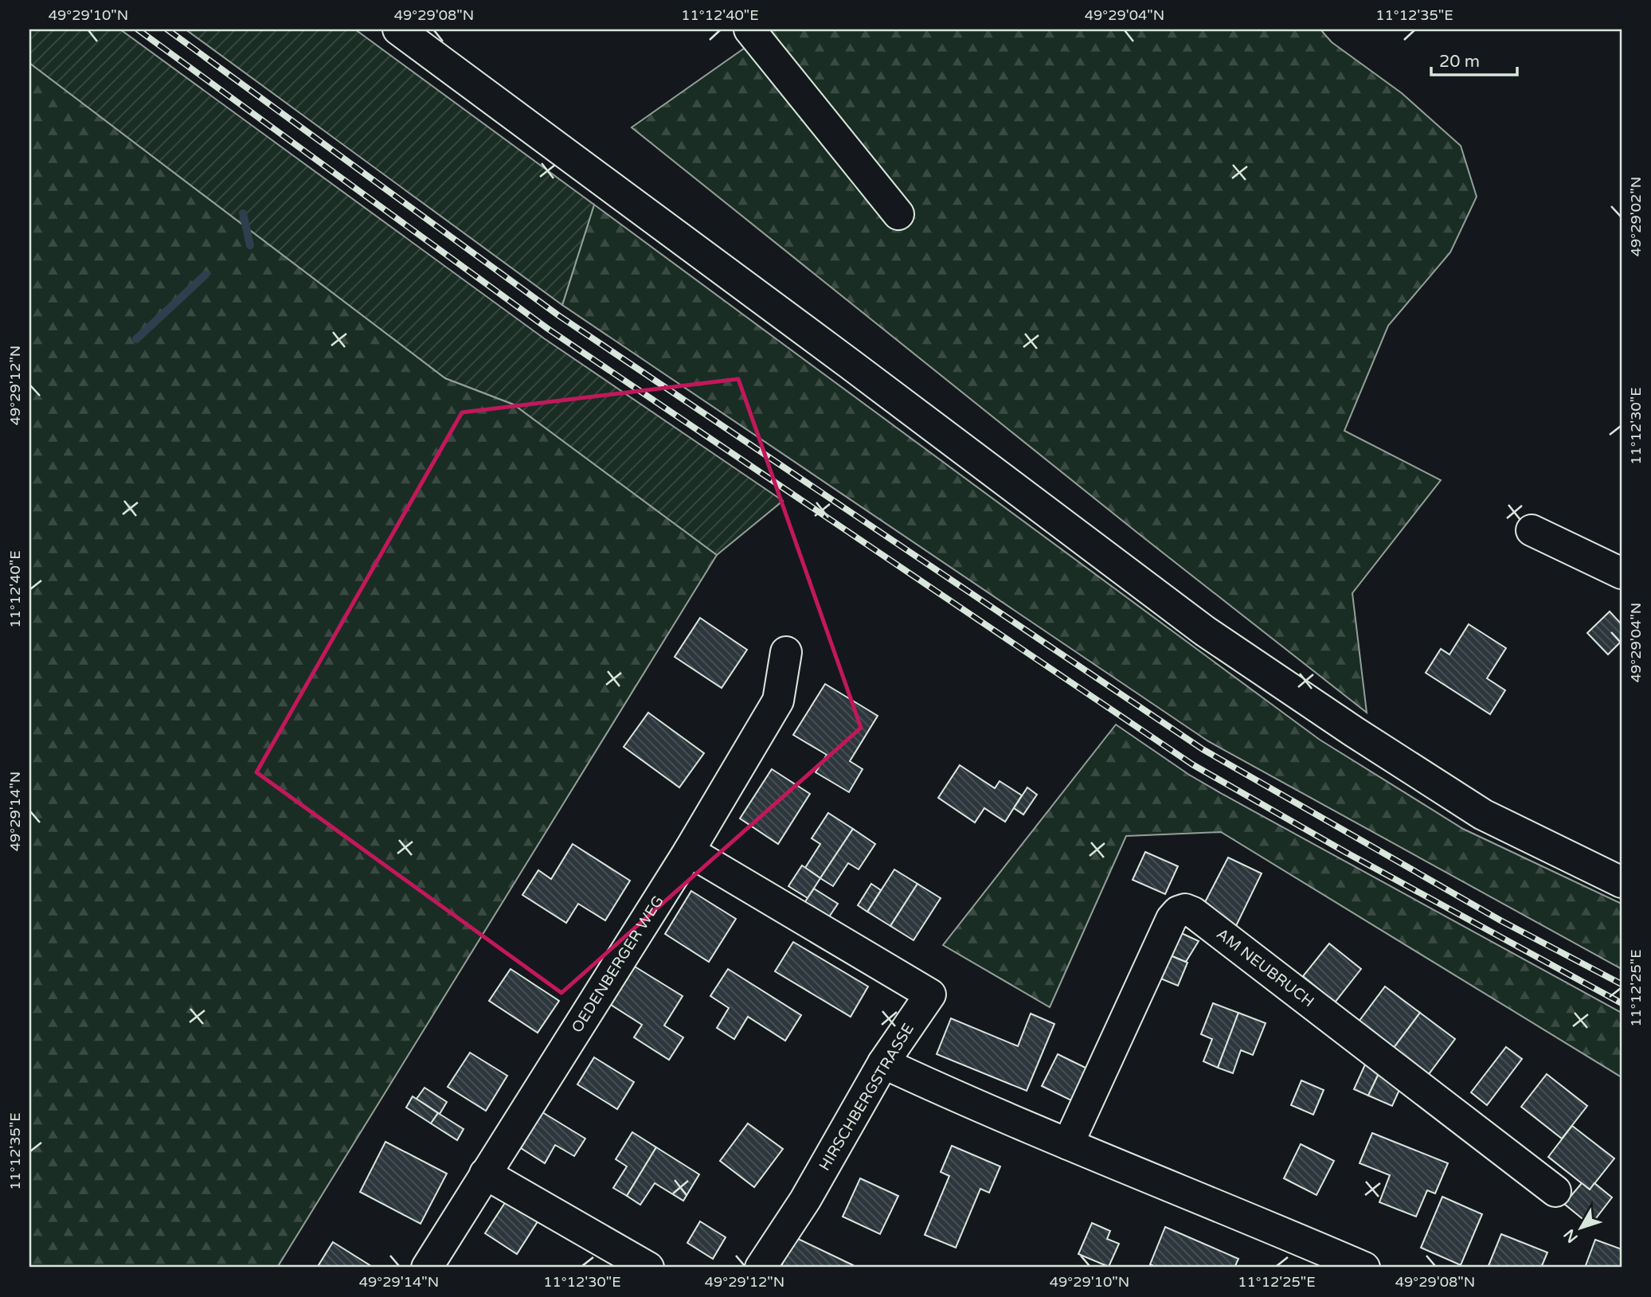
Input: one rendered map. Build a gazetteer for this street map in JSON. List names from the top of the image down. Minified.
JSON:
{"streets":{"street":["OEDENBERGER WEG","AM NEUBRUCH","HIRSCHBERGSTRASSE"]},"crossings":[["OEDENBERGER WEG","HIRSCHBERGSTRASSE"]],"scale_bar":"20 m","north":"bottom left","coordinates":["49°29'10\"N","49°29'08\"N","11°12'40\"E","49°29'04\"N","11°12'35\"E","49°29'02\"N","49°29'12\"N","11°12'30\"E","49°29'14\"N","11°12'25\"E"]}
